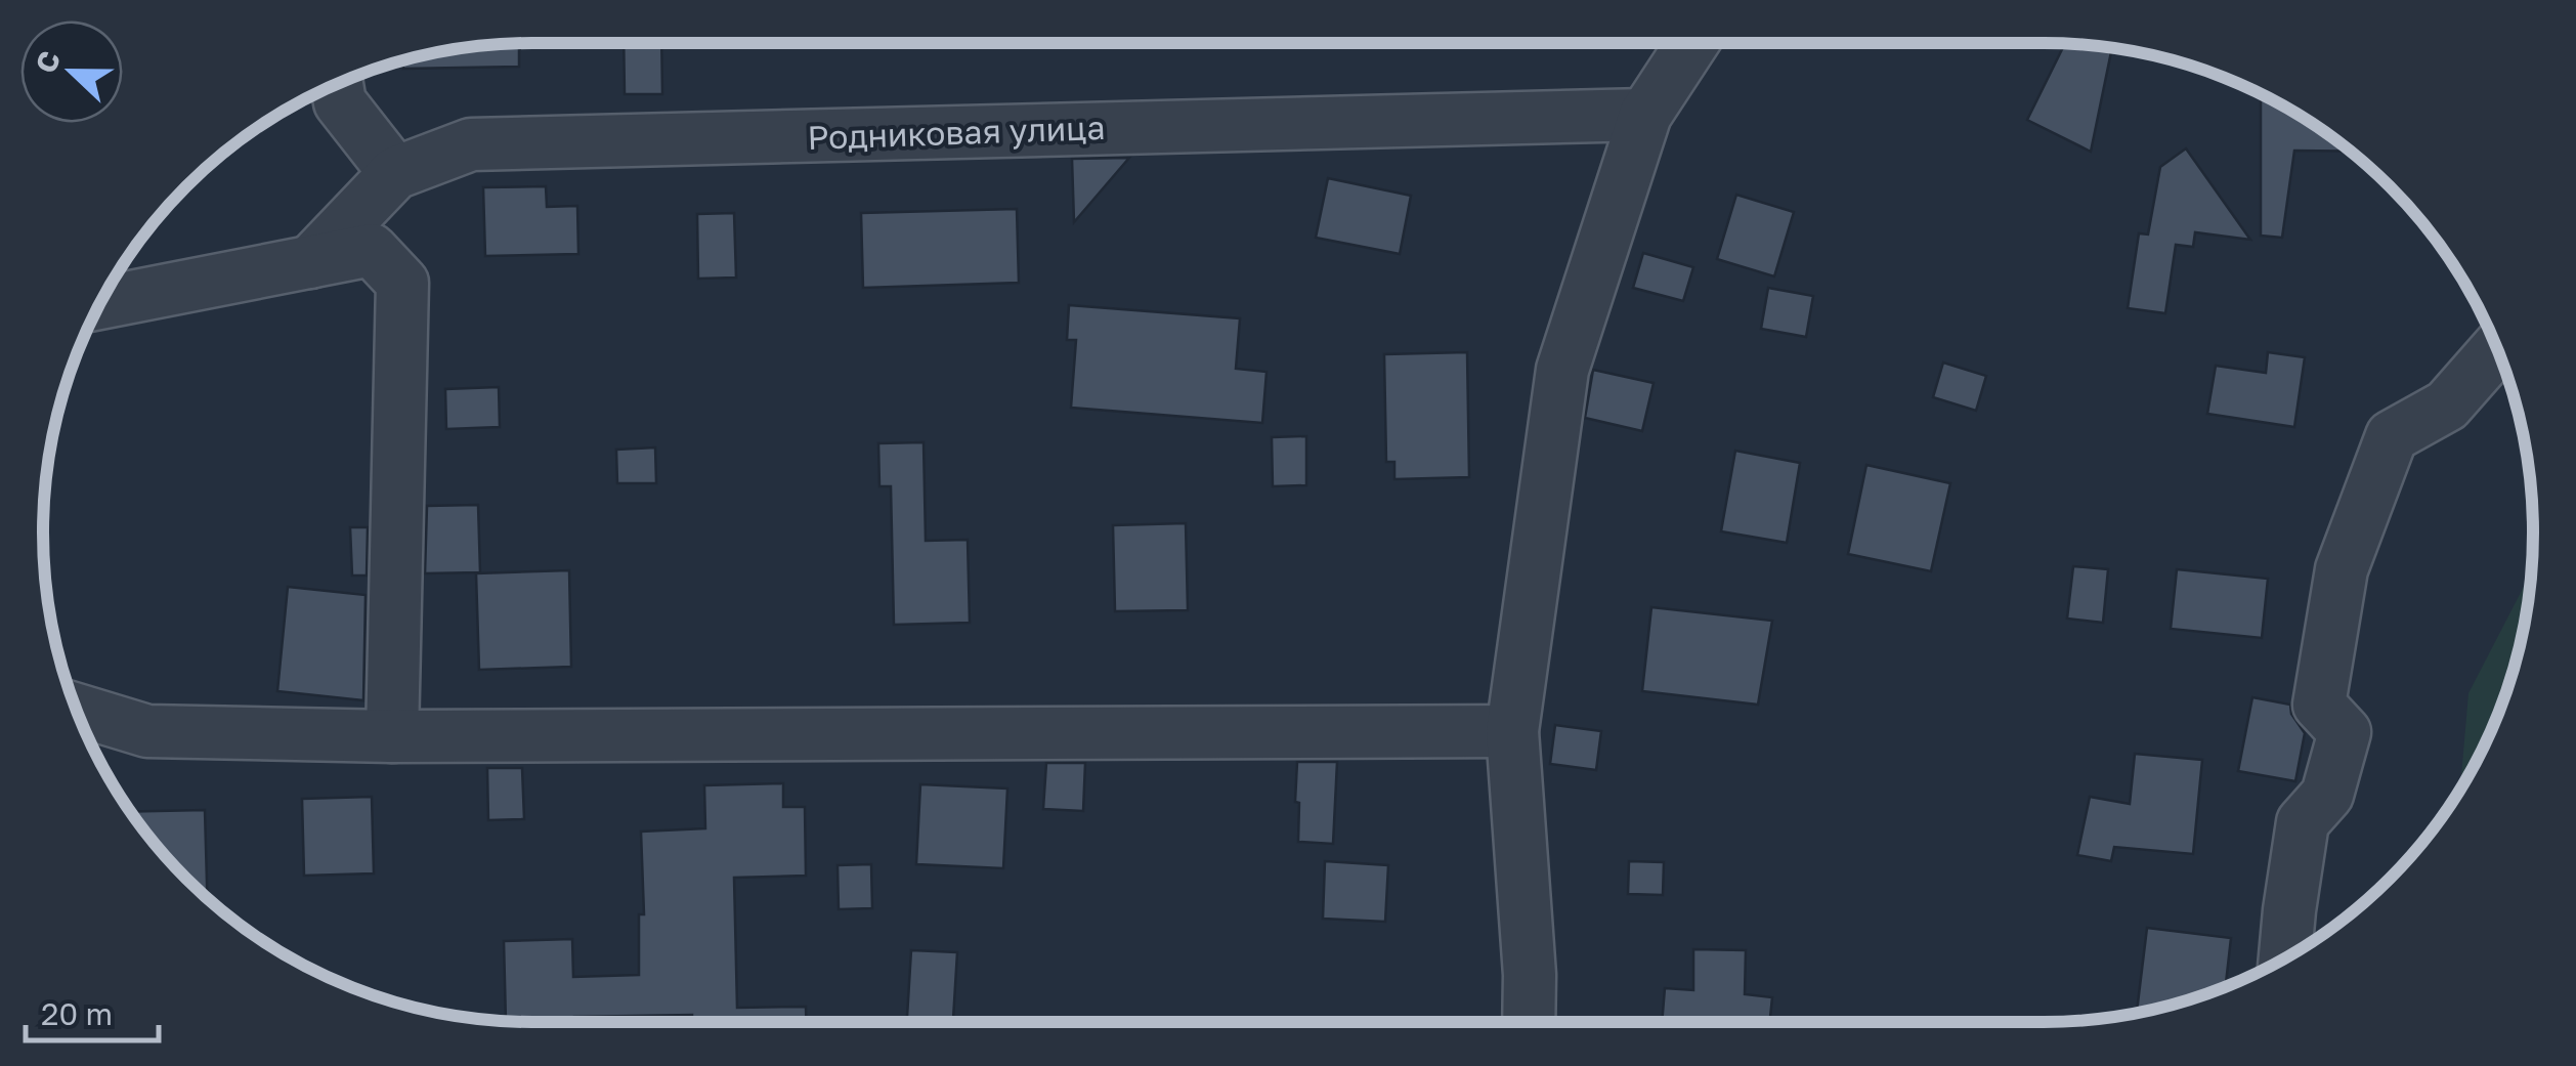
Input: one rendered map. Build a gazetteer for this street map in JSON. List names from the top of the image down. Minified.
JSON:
{"streets":{"street":["Родниковая улица"]},"scale_bar":"20 m","north":"left"}
